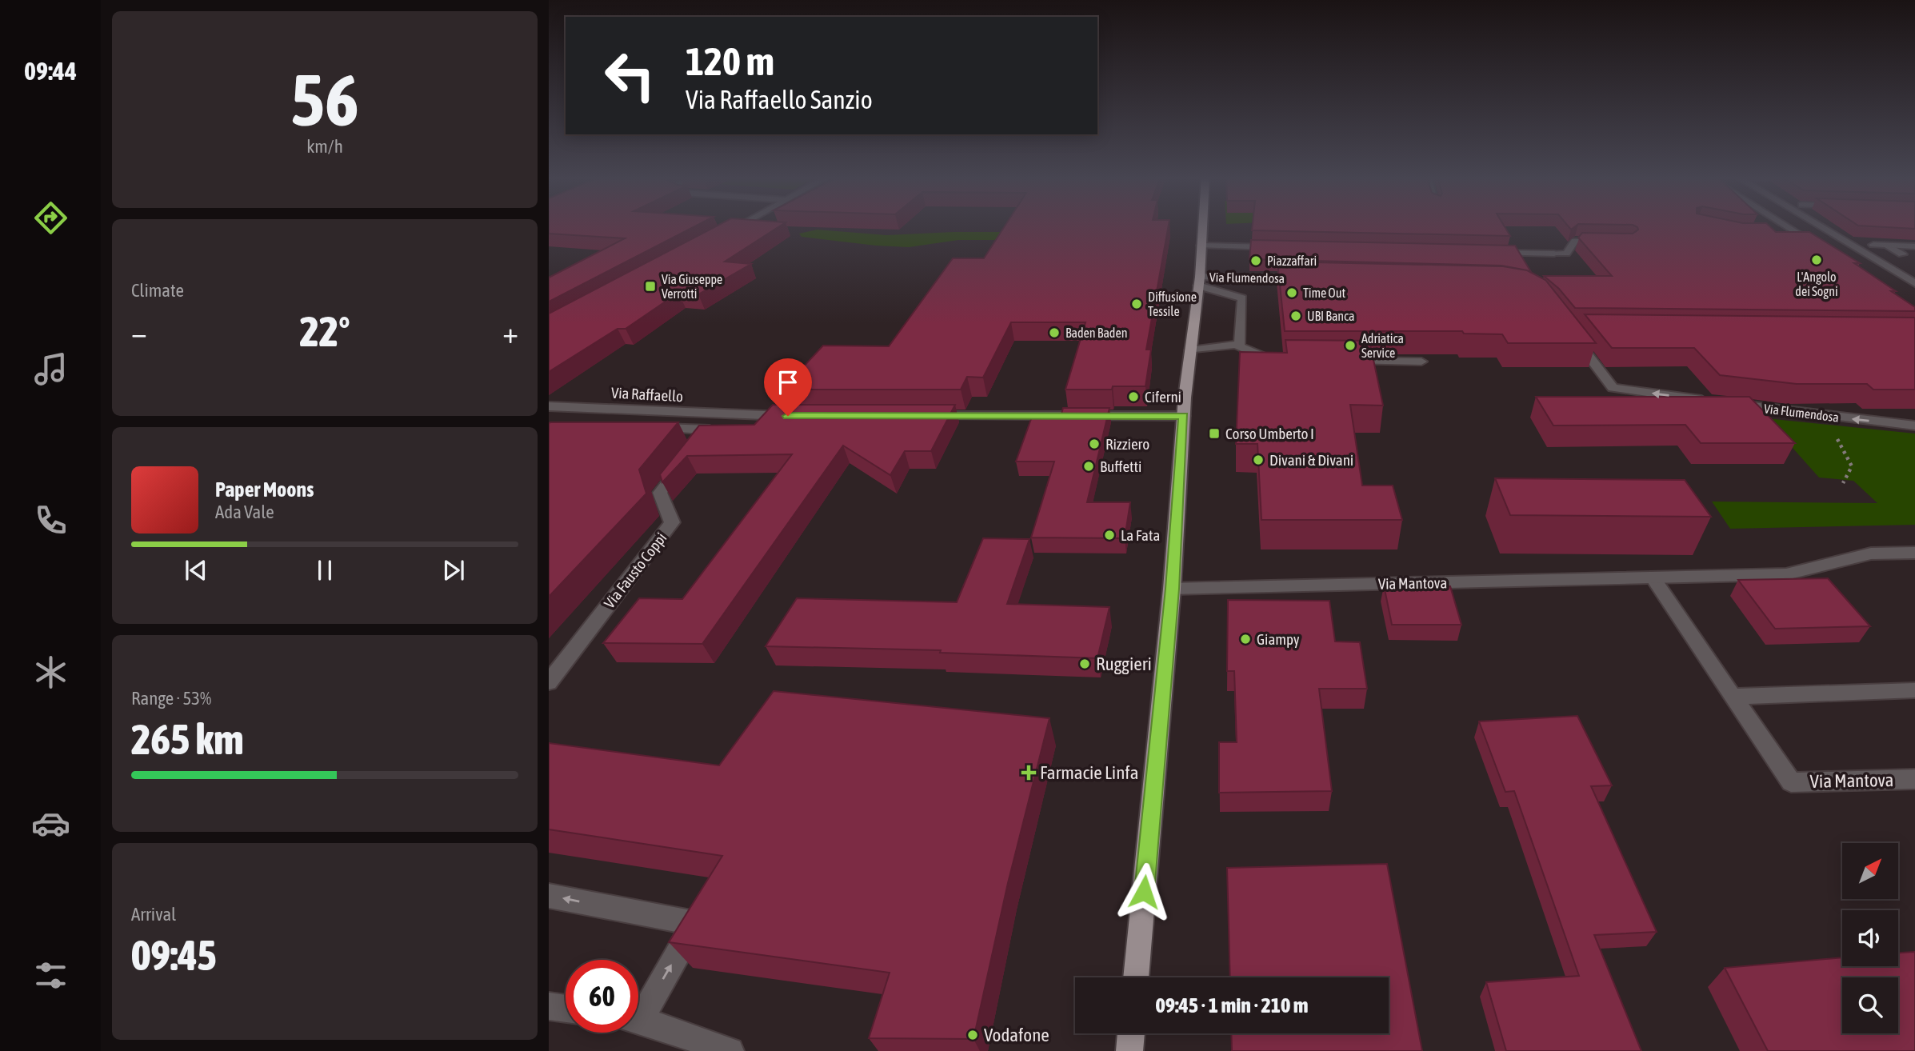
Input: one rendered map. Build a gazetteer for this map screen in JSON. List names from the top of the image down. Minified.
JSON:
{"streets":{"street":["Via Flumendosa","Via Raffaello","Via Fausto Coppi","Via Mantova"]},"places":{"other":["L'Angolo dei Sogni","Piazzaffari","Time Out","Diffusione Tessile","UBI Banca","Baden Baden","Adriatica Service","Ciferni","Rizziero","Divani & Divani","Buffetti","La Fata","Giampy","Ruggieri","Vodafone"],"transit":["Via Giuseppe Verrotti","Corso Umberto I"],"health":["Farmacie Linfa"]},"north":"top right","page":{"tabs":"09:44","tile":[["56","km/h"],"Climate",["Range · 53%","265 km"],["Arrival","09:45"]],"turn":["120 m","Via Raffaello Sanzio"],"heat":["−","22°","+"],"song":["Paper Moons","Ada Vale"],"limit":"60","trip":"09:45 · 1 min · 210 m"}}
